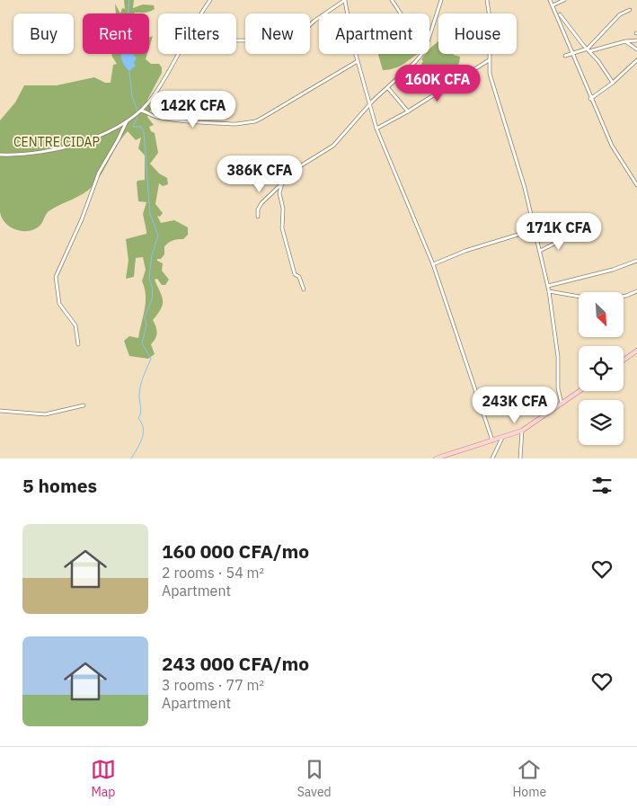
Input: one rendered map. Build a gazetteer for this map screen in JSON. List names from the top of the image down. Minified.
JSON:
{"parks":["CENTRE CIDAP"],"north":"bottom right","page":{"chip":["Buy","Rent","Filters","New","Apartment","House"],"price":["160K CFA","142K CFA","386K CFA","171K CFA","243K CFA"],"heading":"5 homes","list":[{"name":"160 000 CFA/mo","note":"2 rooms · 54 m² · Apartment"},{"name":"243 000 CFA/mo","note":"3 rooms · 77 m² · Apartment"}],"tabs":["Map","Saved","Home"]}}
